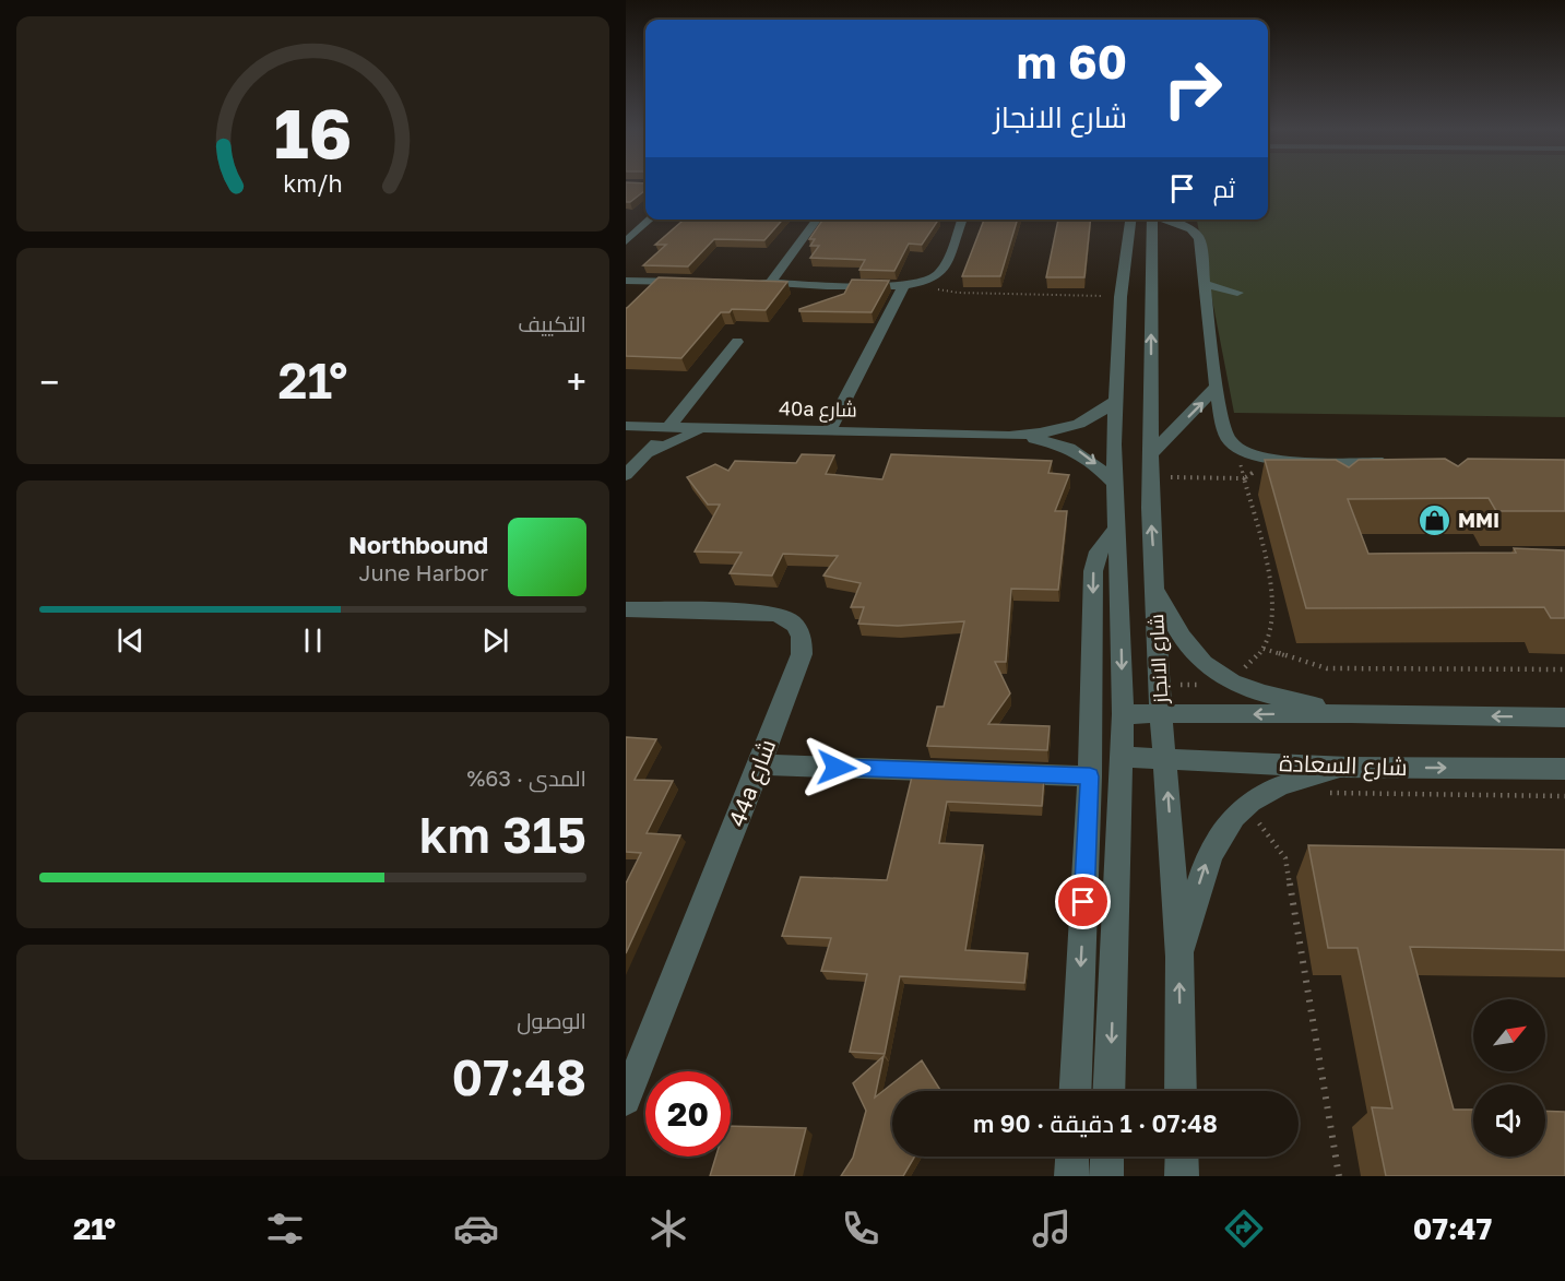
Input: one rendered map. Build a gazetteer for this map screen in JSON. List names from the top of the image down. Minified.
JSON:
{"streets":{"street":["40a شارع","شارع الانجاز","شارع السعادة","44a شارع"]},"crossings":[["40a شارع","شارع الانجاز"],["شارع الانجاز","شارع السعادة"]],"places":{"shop":["MMI"]},"north":"top right","page":{"turn":["60 m","شارع الانجاز"],"then":"ثم","tile":["التكييف",["المدى · 63%","315 km"],["الوصول","07:48"]],"heat":["−","21°","+"],"song":["Northbound","June Harbor"],"limit":"20","trip":"07:48 · 1 دقيقة · 90 m","tabs":["07:47","21°"],"gauge":["16","km/h"]}}
